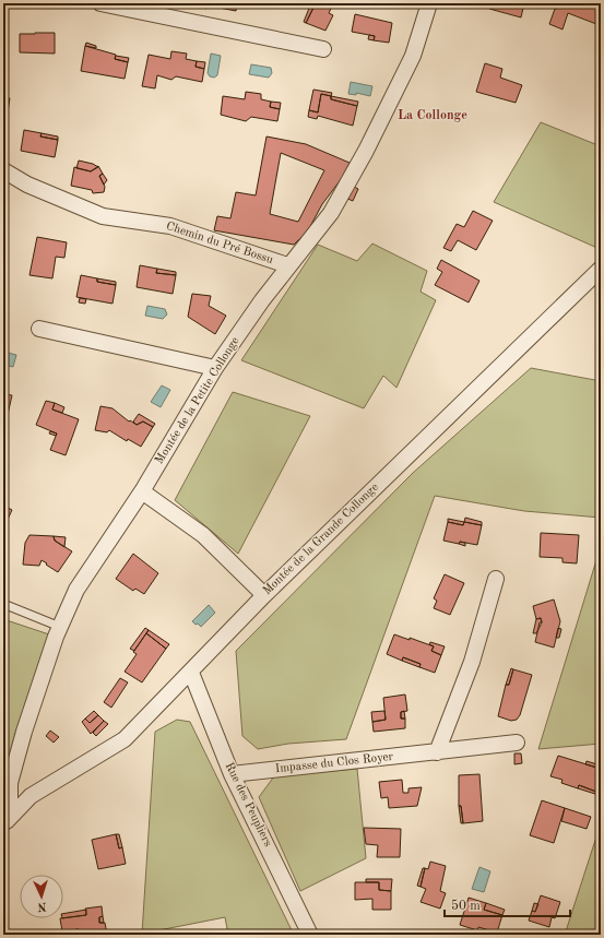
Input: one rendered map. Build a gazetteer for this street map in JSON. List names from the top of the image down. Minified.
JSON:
{"streets":{"street":["Chemin du Pré Bossu","Montée de la Petite Collonge","Montée de la Grande Collonge","Impasse du Clos Royer","Rue des Peupliers"]},"crossings":[["Chemin du Pré Bossu","Montée de la Petite Collonge"],["Montée de la Petite Collonge","Montée de la Grande Collonge"],["Montée de la Grande Collonge","Rue des Peupliers"],["Impasse du Clos Royer","Rue des Peupliers"]],"districts":["La Collonge"],"scale_bar":"50 m","north":"bottom"}
